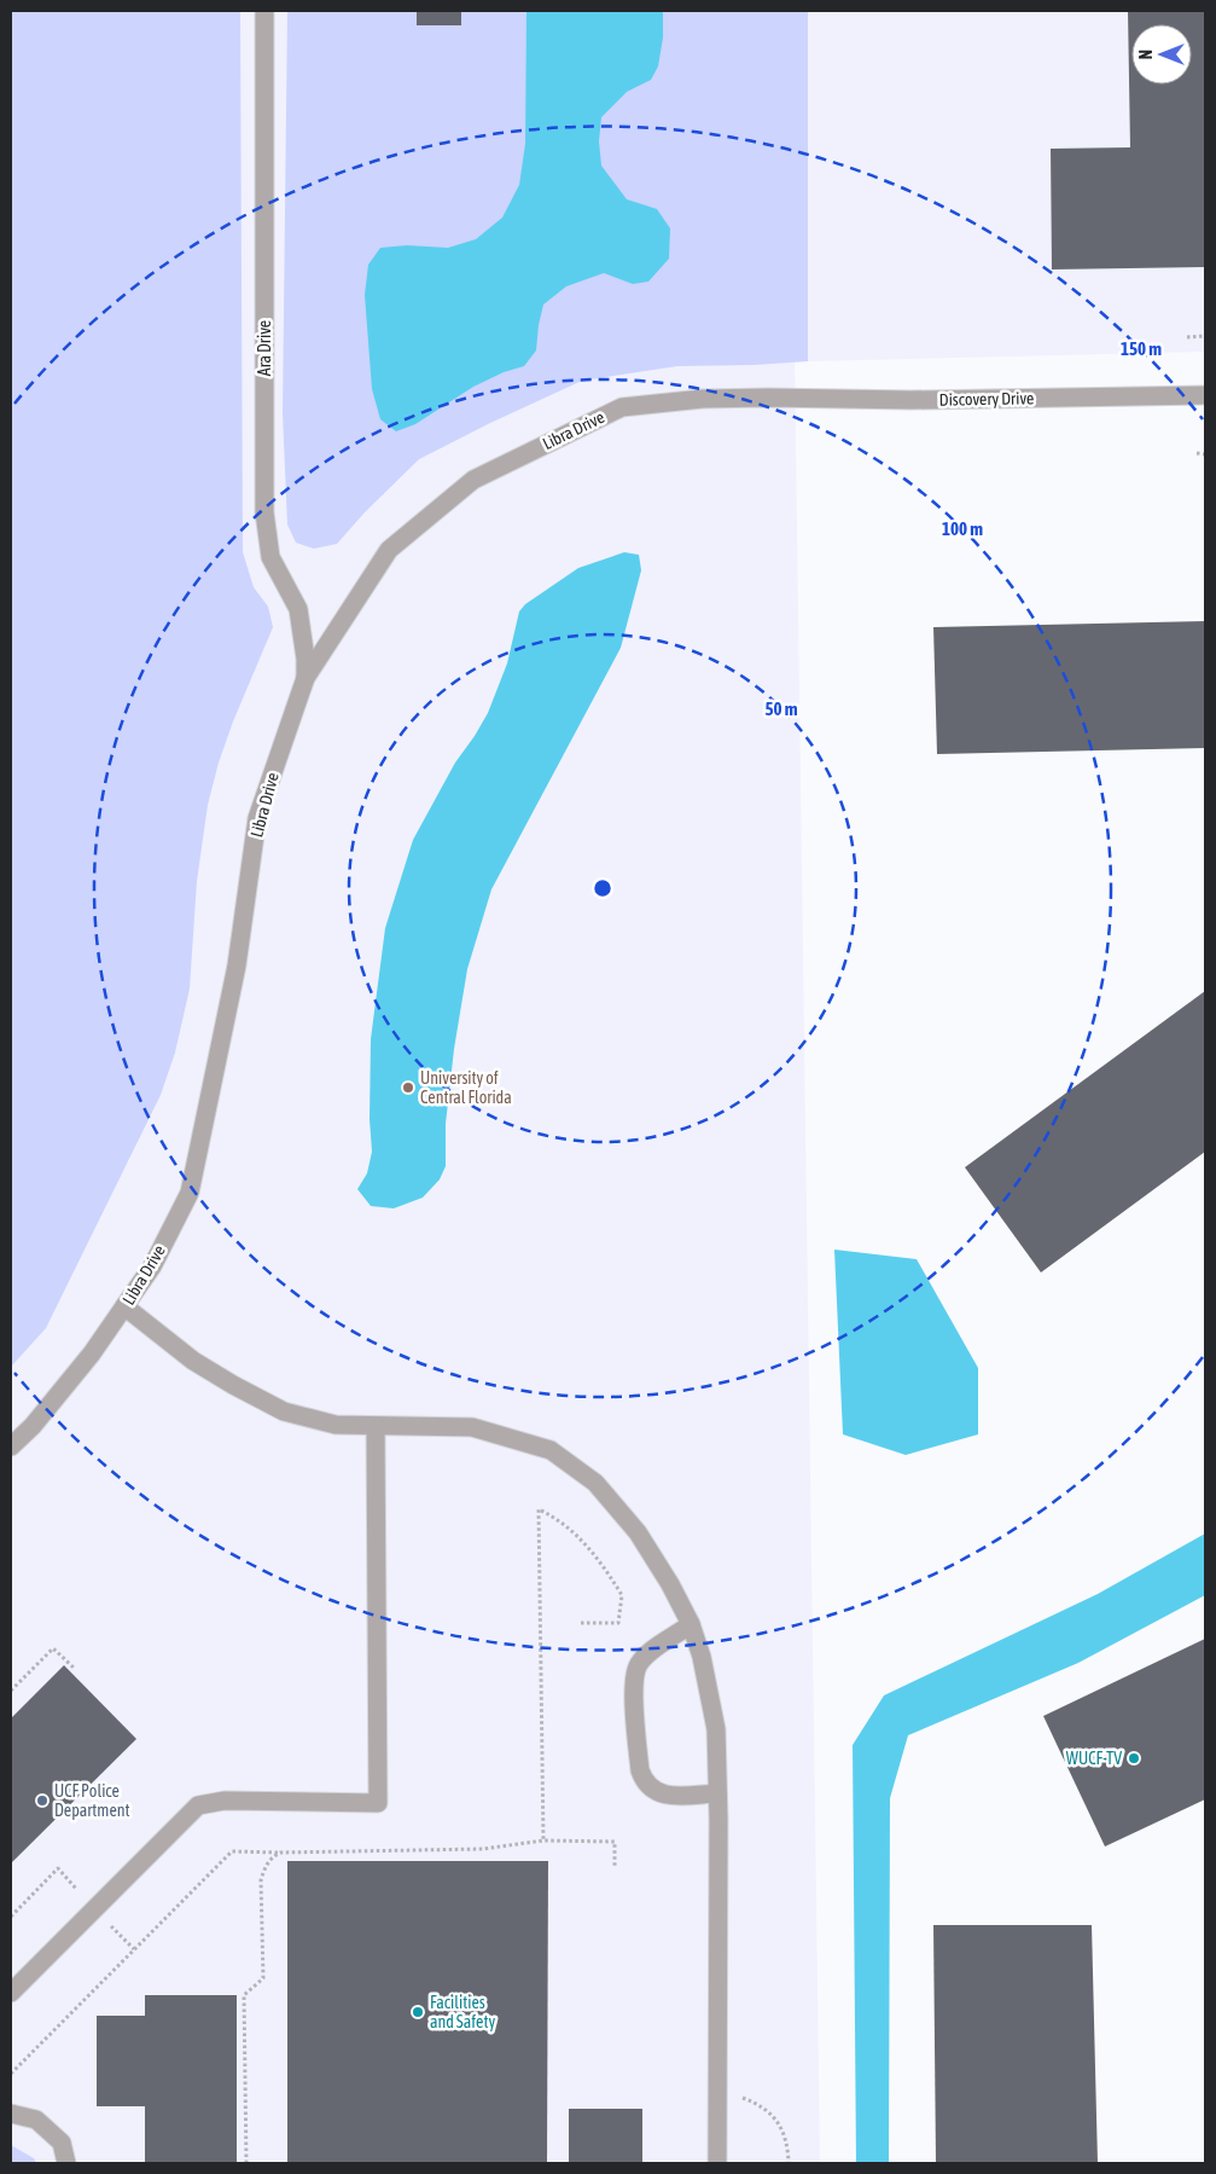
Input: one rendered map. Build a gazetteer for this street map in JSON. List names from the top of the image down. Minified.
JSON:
{"streets":{"street":["Ara Drive","Discovery Drive","Libra Drive"]},"crossings":[["Ara Drive","Libra Drive"],["Discovery Drive","Libra Drive"]],"places":["University of Central Florida","WUCF-TV","UCF Police Department","Facilities and Safety"],"north":"left","rings":["150 m","100 m","50 m"]}
